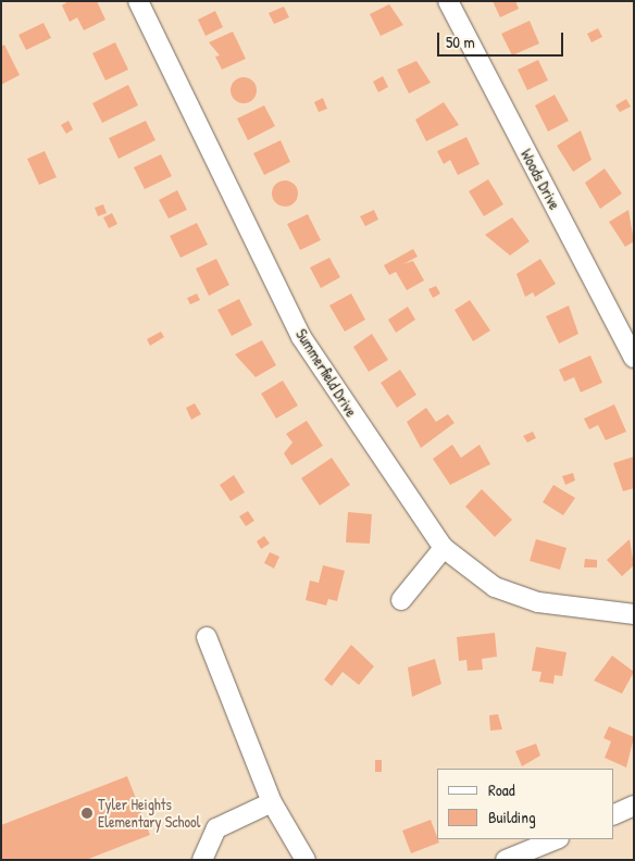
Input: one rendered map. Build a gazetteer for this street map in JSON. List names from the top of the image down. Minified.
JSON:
{"streets":{"street":["Woods Drive","Summerfield Drive"]},"places":["Tyler Heights Elementary School"],"legend":["Road","Building"],"scale_bar":"50 m"}
